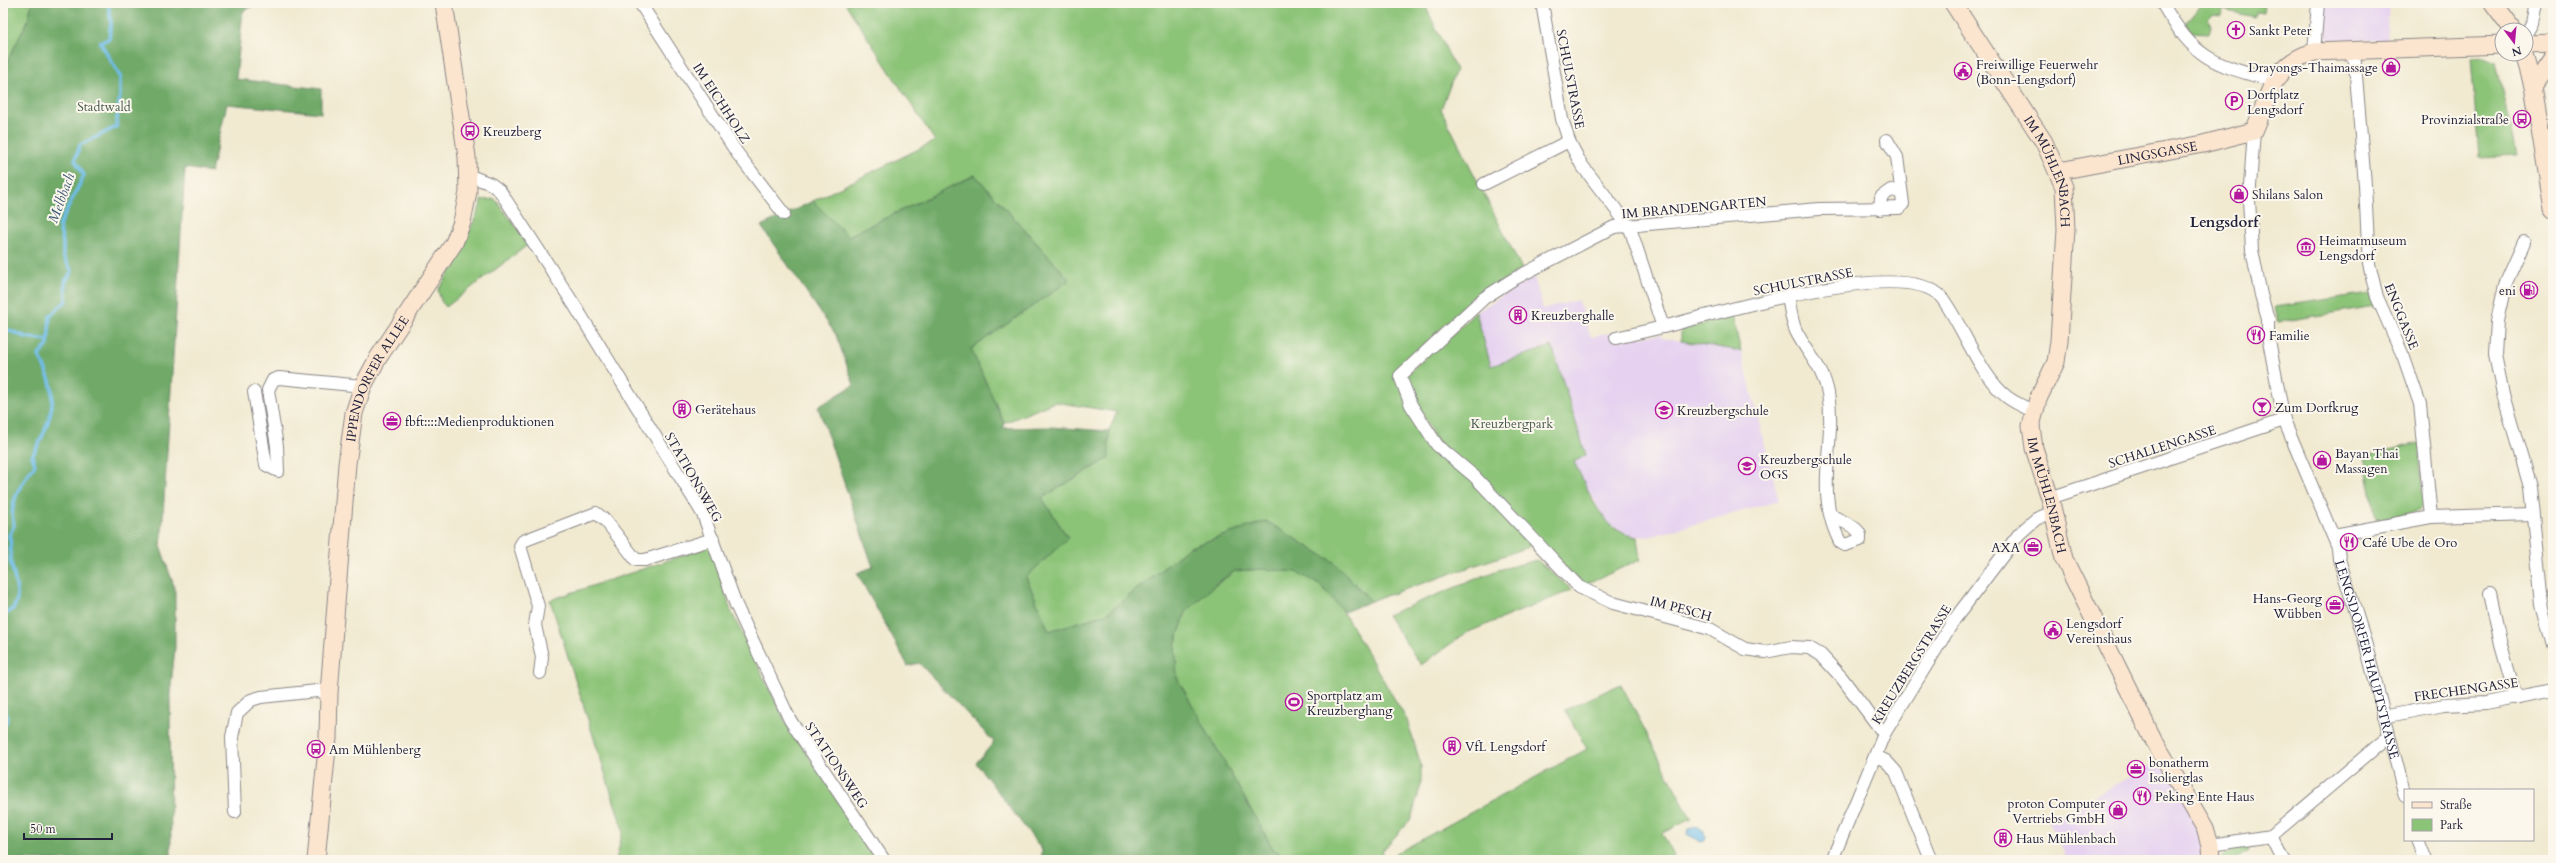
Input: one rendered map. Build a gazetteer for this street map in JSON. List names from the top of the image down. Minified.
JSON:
{"streets":{"street":["SCHULSTRASSE","IM EICHHOLZ","LINGSGASSE","IM MÜHLENBACH","IM BRANDENGARTEN","ENGGASSE","IPPENDORFER ALLEE","SCHALLENGASSE","STATIONSWEG","IM PESCH","LENGSDORFER HAUPTSTRASSE","KREUZBERGSTRASSE","FRECHENGASSE"]},"crossings":[["SCHULSTRASSE","IM MÜHLENBACH"],["SCHULSTRASSE","IM BRANDENGARTEN"],["LINGSGASSE","IM MÜHLENBACH"],["LINGSGASSE","LENGSDORFER HAUPTSTRASSE"],["IM MÜHLENBACH","SCHALLENGASSE"],["IM MÜHLENBACH","KREUZBERGSTRASSE"],["IM BRANDENGARTEN","IM PESCH"],["ENGGASSE","LENGSDORFER HAUPTSTRASSE"],["IPPENDORFER ALLEE","STATIONSWEG"],["SCHALLENGASSE","LENGSDORFER HAUPTSTRASSE"],["SCHALLENGASSE","KREUZBERGSTRASSE"],["IM PESCH","KREUZBERGSTRASSE"],["LENGSDORFER HAUPTSTRASSE","FRECHENGASSE"]],"districts":["Lengsdorf"],"water":["Melbbach"],"parks":["Stadtwald","Kreuzbergpark"],"places":{"church":["Sankt Peter"],"shop":["Drayongs-Thaimassage","Shilans Salon","Bayan Thai Massagen","proton Computer Vertriebs GmbH"],"public building":["Freiwillige Feuerwehr (Bonn-Lengsdorf)","Lengsdorf Vereinshaus"],"parking":["Dorfplatz Lengsdorf"],"bus stop":["Provinzialstraße","Kreuzberg","Am Mühlenberg"],"museum":["Heimatmuseum Lengsdorf"],"fuel station":["eni"],"building":["Kreuzberghalle","Gerätehaus","VfL Lengsdorf","Haus Mühlenbach"],"restaurant":["Familie","Café Ube de Oro","Peking Ente Haus"],"bar":["Zum Dorfkrug"],"school or university":["Kreuzbergschule","Kreuzbergschule OGS"],"office":["fbft::::Medienproduktionen","AXA","Hans-Georg Wübben","bonatherm Isolierglas"],"sports":["Sportplatz am Kreuzberghang"]},"legend":["Straße","Park"],"scale_bar":"50 m","north":"bottom"}
